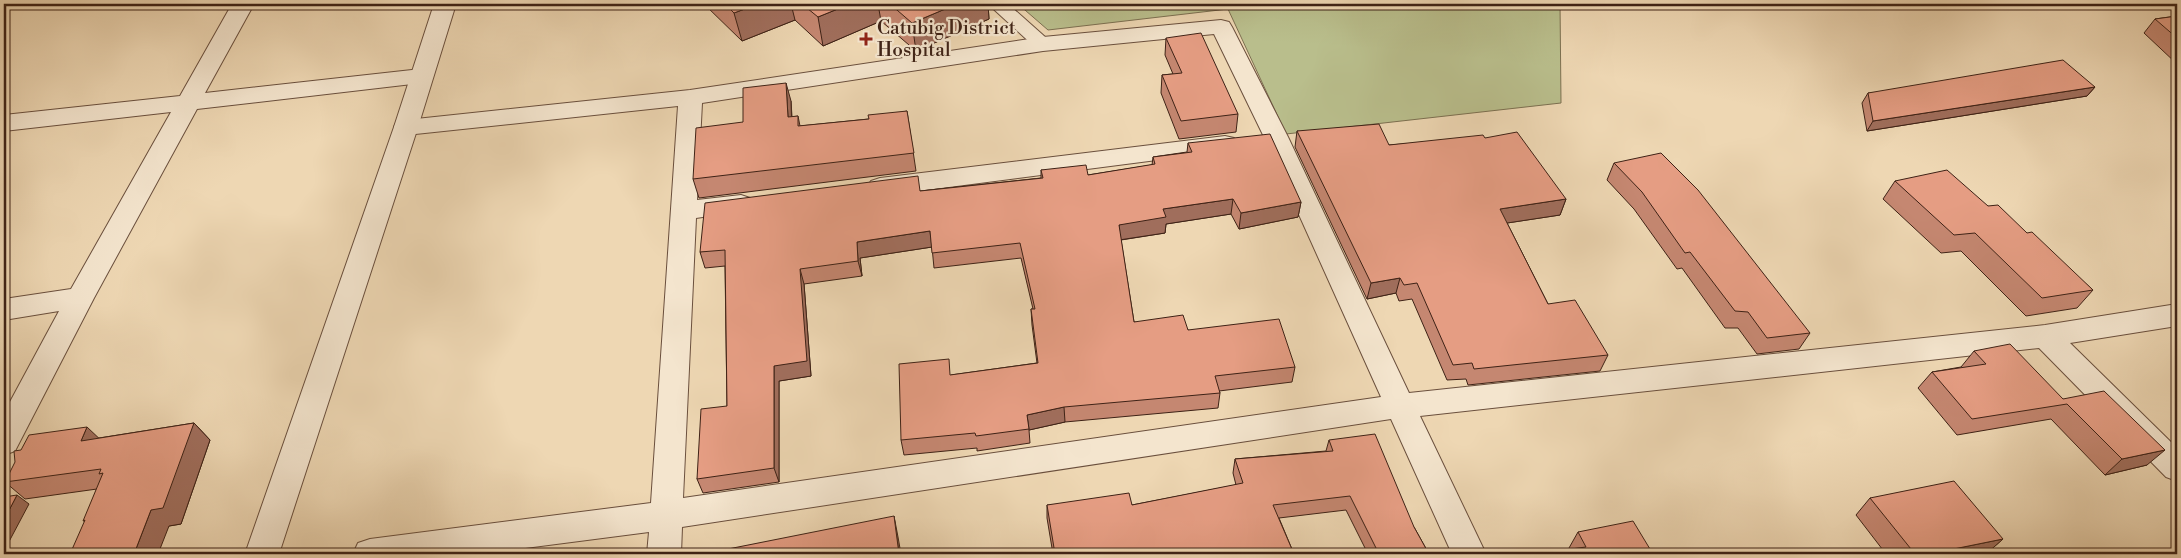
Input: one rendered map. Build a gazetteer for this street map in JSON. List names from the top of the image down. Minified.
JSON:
{"places":{"health":["Catubig District Hospital"]}}
